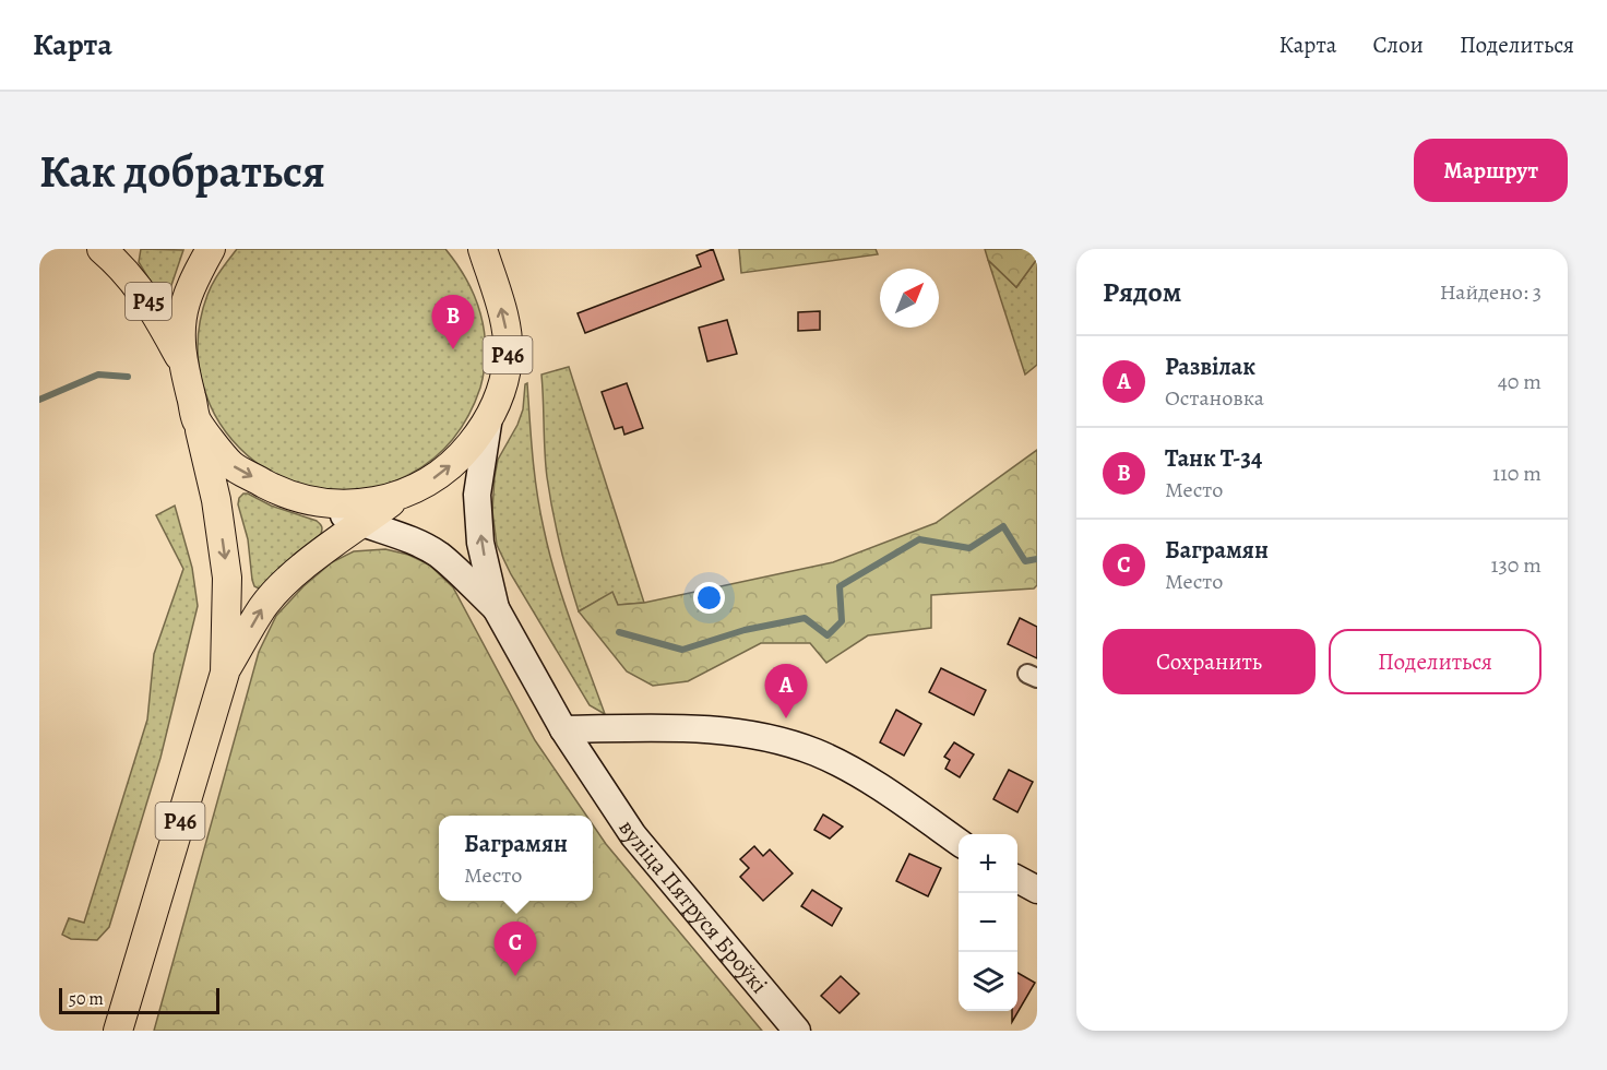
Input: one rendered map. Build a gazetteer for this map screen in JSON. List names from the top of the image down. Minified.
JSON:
{"streets":{"main road":["Р45","Р46","вуліца Пятруся Броўкі"]},"crossings":[["Р45","Р46"],["Р46","вуліца Пятруся Броўкі"]],"scale_bar":"50 m","north":"top right","page":{"header":"Карта","nav":["Карта","Слои","Поделиться"],"buttons":["Маршрут",["Сохранить","Поделиться"]],"title":"Как добраться","heading":["Рядом","Найдено: 3"],"pins":["B","A","C"],"list":[{"mark":"A","name":"Развілак","note":"Остановка","value":"40 m"},{"mark":"B","name":"Танк Т-34","note":"Место","value":"110 m"},{"mark":"C","name":"Баграмян","note":"Место","value":"130 m"}],"popup":["Баграмян","Место"],"map_buttons":["+","−"],"scale":"50 m"}}
